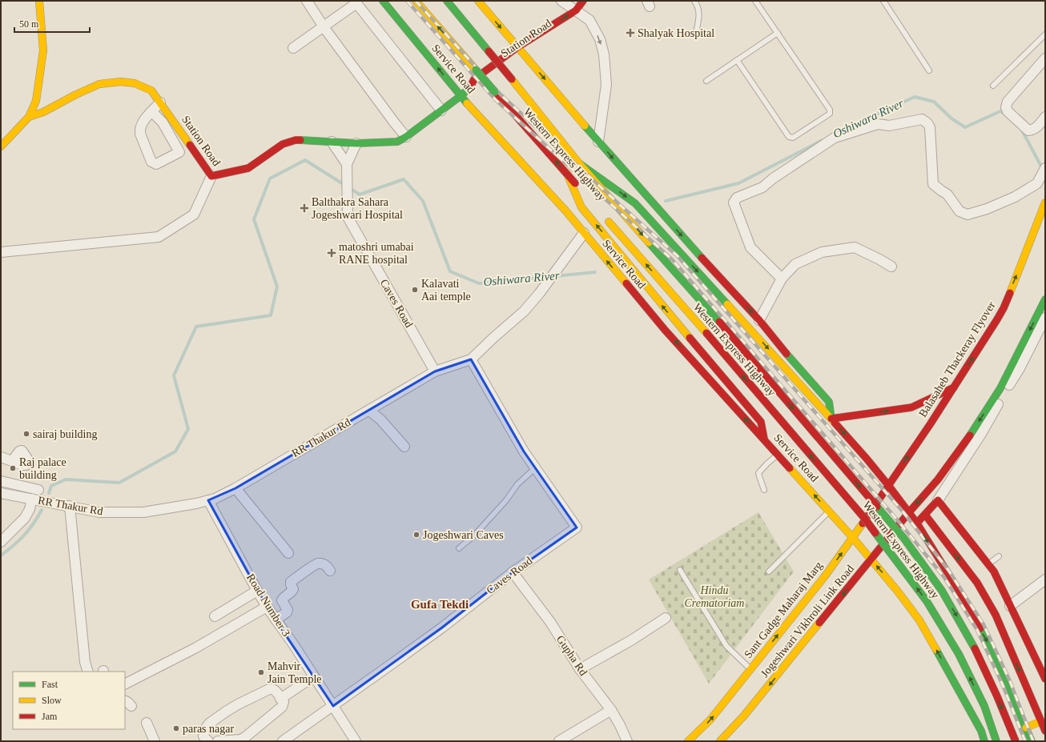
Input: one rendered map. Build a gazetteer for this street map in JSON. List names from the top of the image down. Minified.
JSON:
{"streets":{"main road":["Station Road","Service Road","Western Express Highway","Balasaheb Thackeray Flyover","Sant Gadge Maharaj Marg","Jogeshwari Vikhroli Link Road"],"street":["Caves Road","RR Thakur Rd","Road Number 3","Gupha Rd"]},"crossings":[["Station Road","Service Road"],["Service Road","RR Thakur Rd"],["Service Road","Sant Gadge Maharaj Marg"],["Service Road","Jogeshwari Vikhroli Link Road"],["Caves Road","RR Thakur Rd"],["Caves Road","Road Number 3"],["Caves Road","Gupha Rd"],["Balasaheb Thackeray Flyover","Sant Gadge Maharaj Marg"],["RR Thakur Rd","Road Number 3"]],"one_way":["Sant Gadge Maharaj Marg","Jogeshwari Vikhroli Link Road"],"districts":["Gufa Tekdi"],"water":["Oshiwara River"],"parks":["Hindu Crematoriam"],"places":{"health":["Shalyak Hospital","Balthakra Sahara Jogeshwari Hospital","matoshri umabai RANE hospital"],"other":["Kalavati Aai temple","sairaj building","Raj palace building","Jogeshwari Caves","Mahvir Jain Temple","paras nagar"]},"legend":["Fast","Slow","Jam"],"scale_bar":"50 m"}
